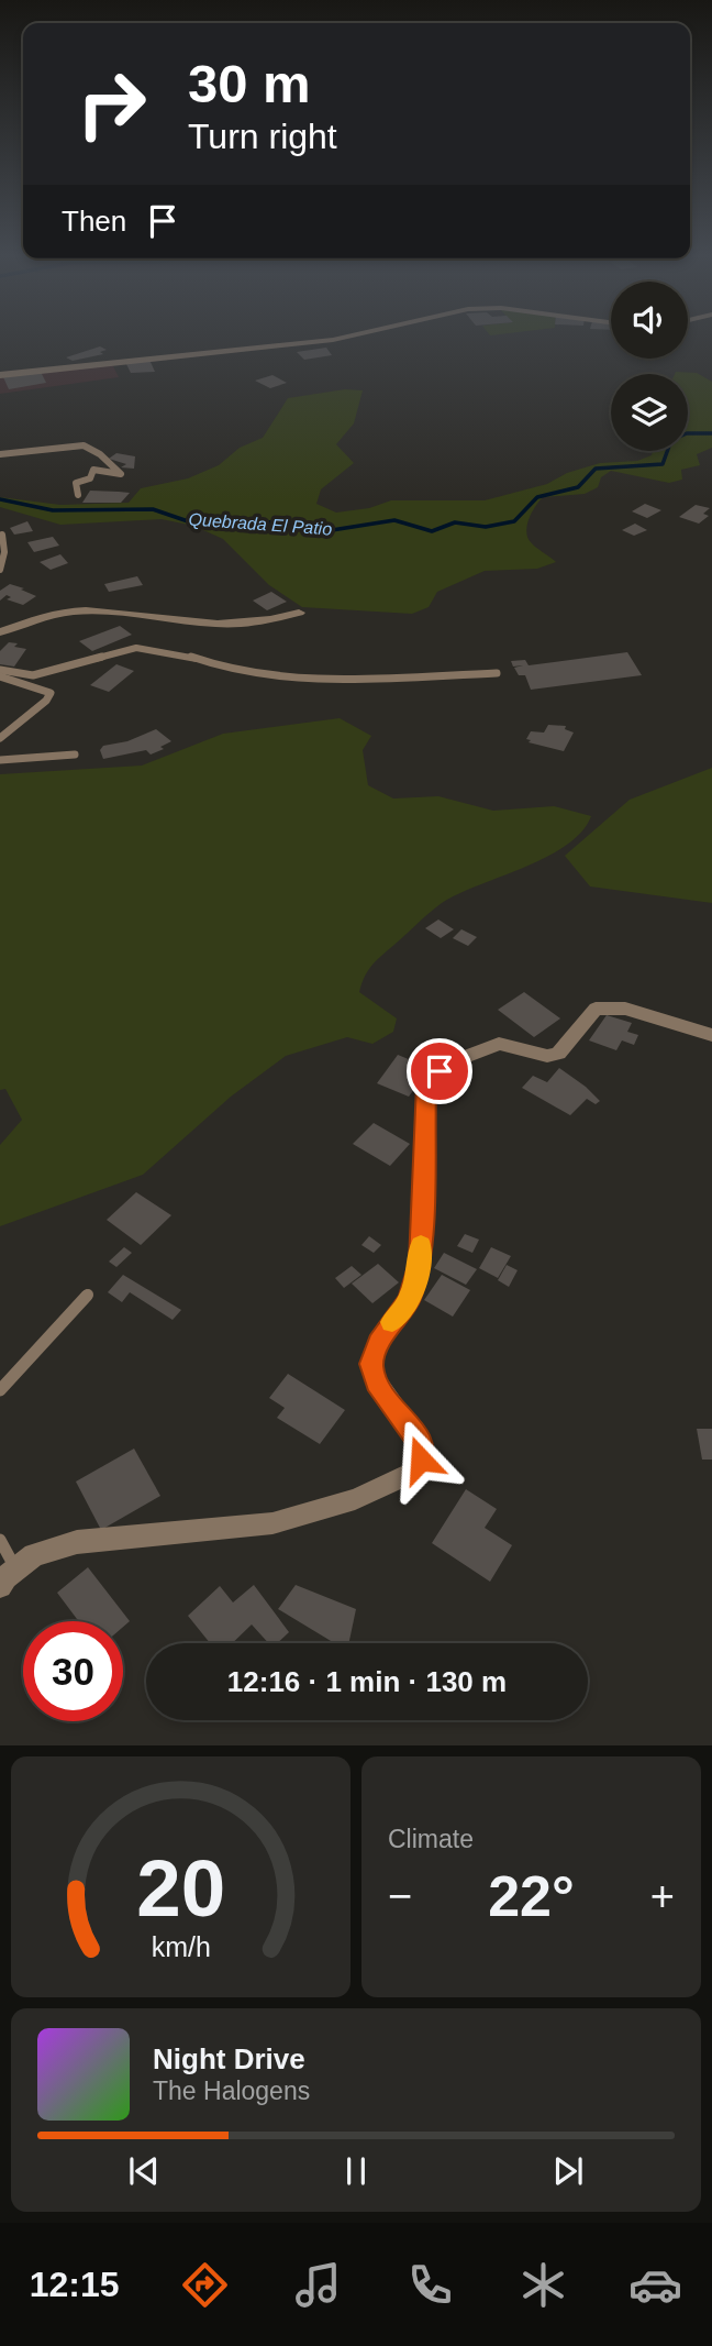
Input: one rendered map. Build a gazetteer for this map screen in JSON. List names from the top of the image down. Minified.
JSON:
{"water":["Quebrada El Patio"],"page":{"turn":["30 m","Turn right"],"then":"Then","limit":"30","trip":"12:16 · 1 min · 130 m","tile":"Climate","heat":["−","22°","+"],"song":["Night Drive","The Halogens"],"tabs":"12:15","gauge":["20","km/h"]}}
